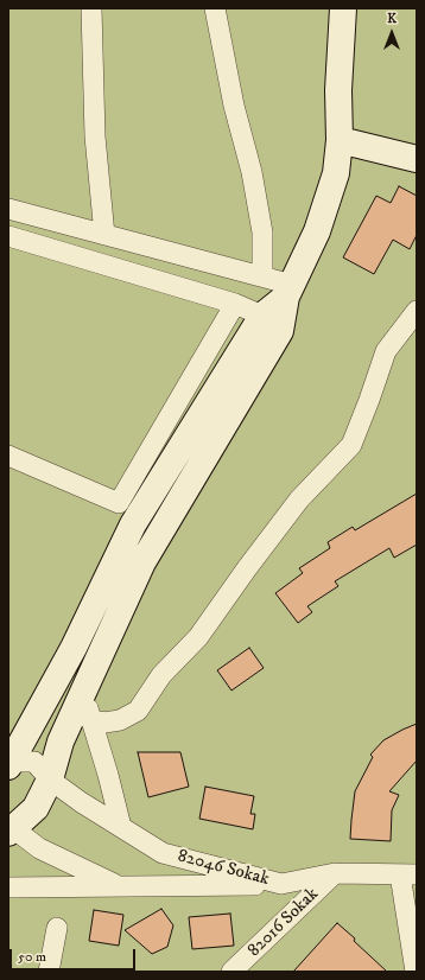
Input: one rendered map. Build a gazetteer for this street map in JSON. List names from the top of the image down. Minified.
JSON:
{"streets":{"street":["82046 Sokak","82016 Sokak"]},"crossings":[["82046 Sokak","82016 Sokak"]],"scale_bar":"50 m","north":"top"}
